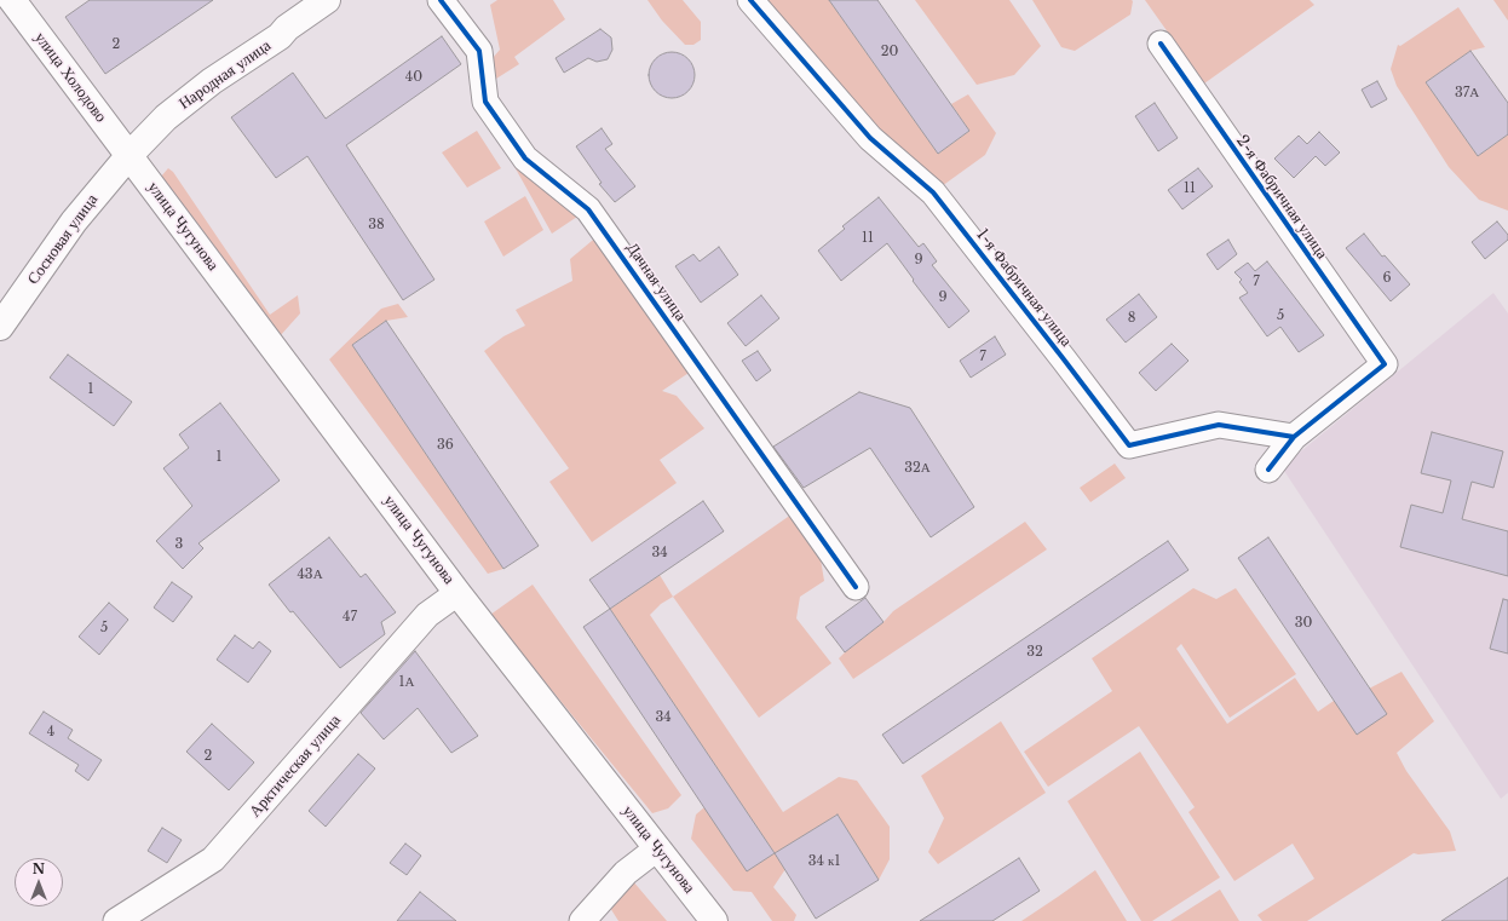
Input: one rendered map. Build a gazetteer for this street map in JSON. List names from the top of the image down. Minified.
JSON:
{"streets":{"main road":["Народная улица","улица Холодово","улица Чугунова","Сосновая улица"],"street":["2-я Фабричная улица","Дачная улица","1-я Фабричная улица","Арктическая улица"]},"crossings":[["Народная улица","улица Холодово"],["Народная улица","улица Чугунова"],["Народная улица","Сосновая улица"],["улица Холодово","улица Чугунова"],["улица Холодово","Сосновая улица"],["2-я Фабричная улица","1-я Фабричная улица"],["улица Чугунова","Сосновая улица"],["улица Чугунова","Арктическая улица"]],"house_numbers":["2","20","40","37А","11","38","11","9","6","7","9","5","8","7","1","36","1","32А","3","34","43А","47","30","5","32","1А","34","4","2","34 к1"],"north":"top"}
